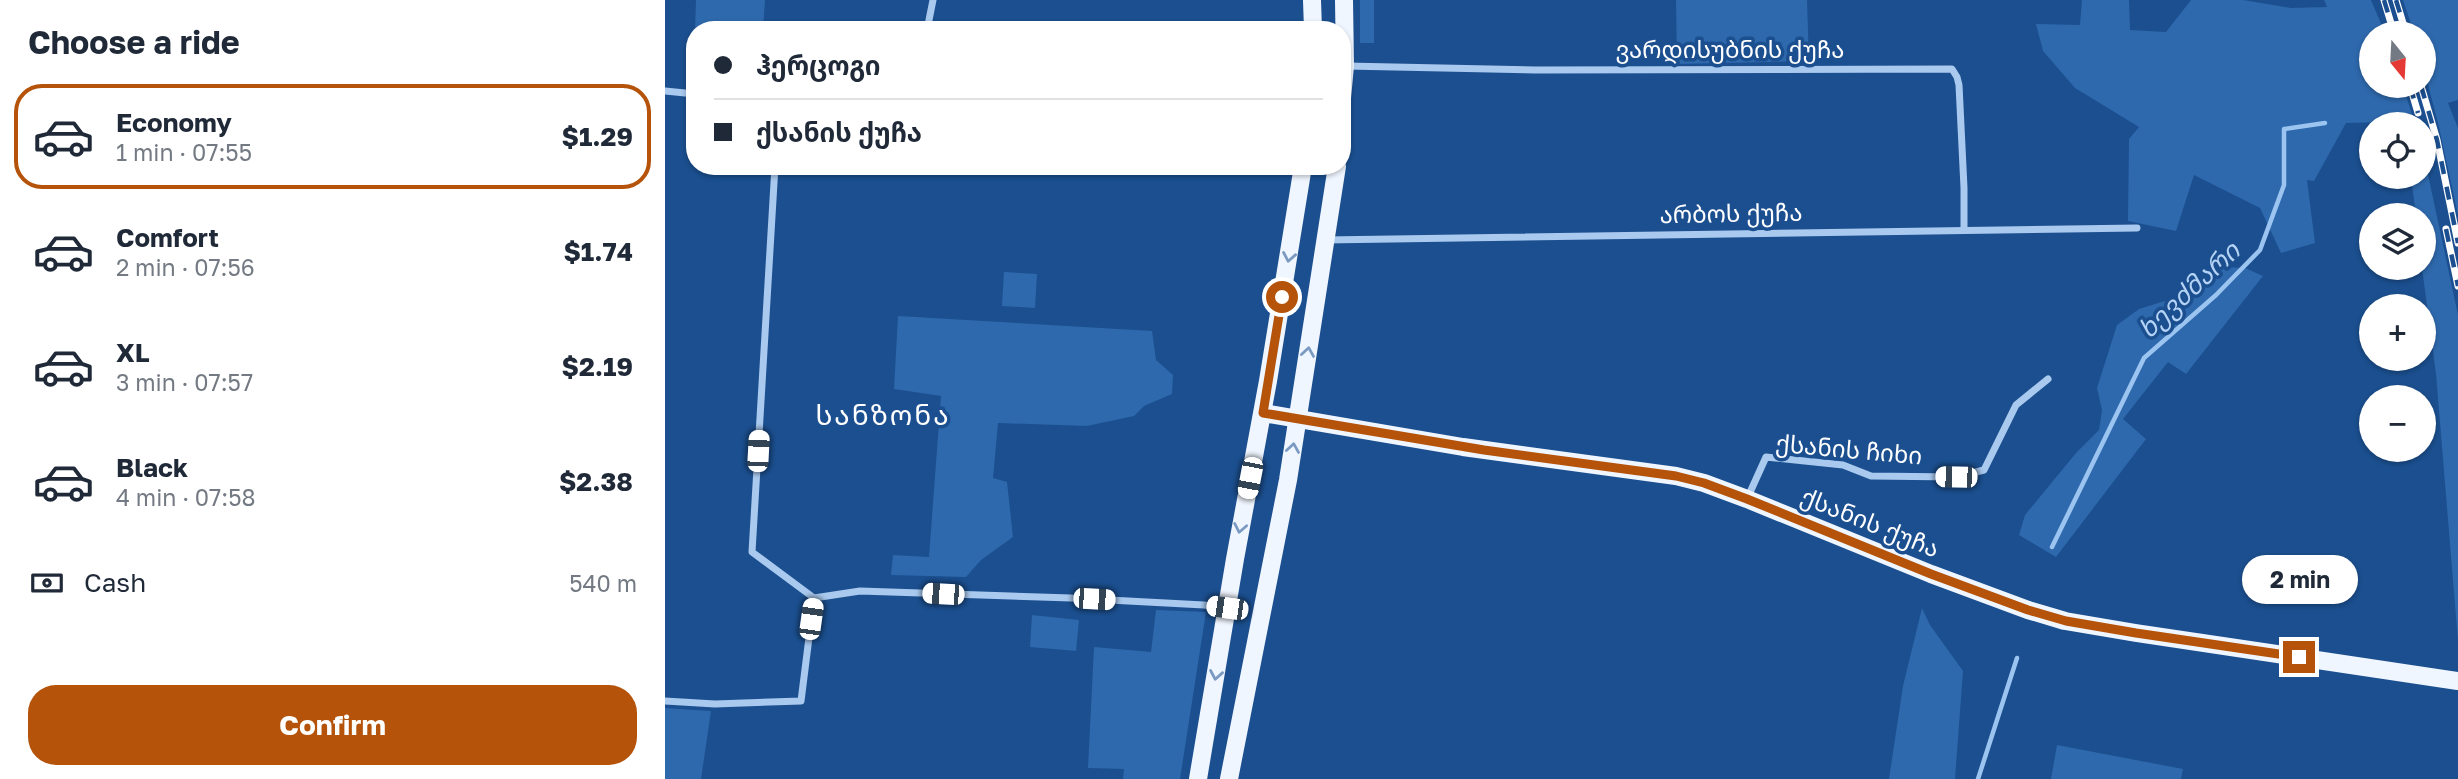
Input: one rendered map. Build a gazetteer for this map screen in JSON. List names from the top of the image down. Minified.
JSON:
{"streets":{"main road":["ქსანის ქუჩა"],"street":["ვარდისუბნის ქუჩა","არბოს ქუჩა","ქსანის ჩიხი"]},"crossings":[["ვარდისუბნის ქუჩა","არბოს ქუჩა"],["ქსანის ჩიხი","ქსანის ქუჩა"]],"districts":["სანზონა"],"water":["ხევძმარი"],"north":"bottom","page":{"heading":"Choose a ride","map_buttons":["+","−"],"banner":["ჰერცოგი","ქსანის ქუჩა"],"list":[{"name":"Economy","note":"1 min · 07:55","value":"$1.29"},{"name":"Comfort","note":"2 min · 07:56","value":"$1.74"},{"name":"XL","note":"3 min · 07:57","value":"$2.19"},{"name":"Black","note":"4 min · 07:58","value":"$2.38"}],"pay":["Cash","540 m"],"bubble":"2 min","buttons":"Confirm"}}
